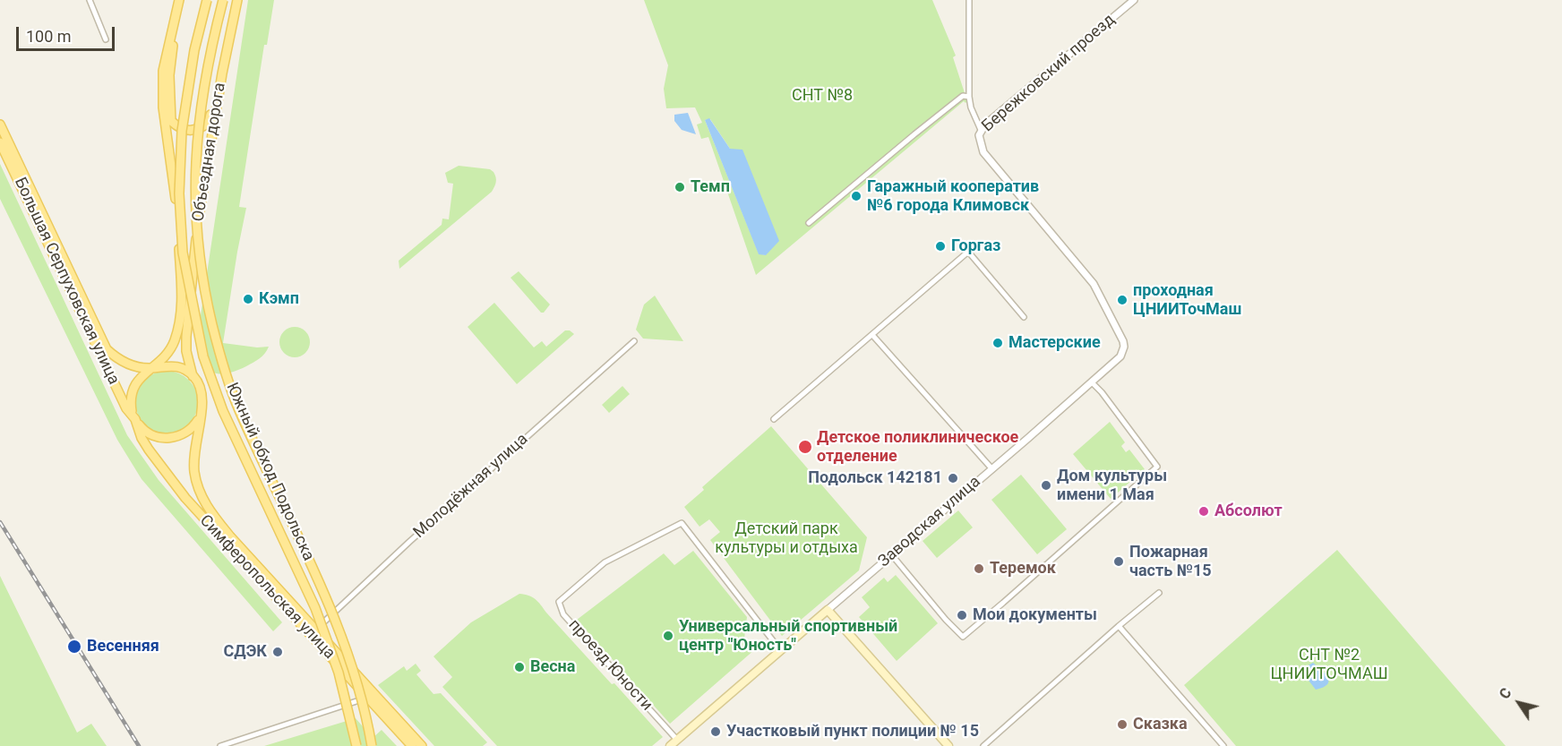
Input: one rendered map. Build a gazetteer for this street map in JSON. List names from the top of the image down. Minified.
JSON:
{"streets":{"main road":["Объездная дорога","Большая Серпуховская улица","Южный обход Подольска","Заводская улица","Симферопольская улица"],"street":["Бережковский проезд","Молодёжная улица","проезд Юности"]},"crossings":[["Бережковский проезд","Заводская улица"],["Объездная дорога","Большая Серпуховская улица"],["Объездная дорога","Симферопольская улица"],["Большая Серпуховская улица","Симферопольская улица"],["Молодёжная улица","Симферопольская улица"],["Заводская улица","проезд Юности"]],"parks":["СНТ №8","Детский парк культуры и отдыха","СНТ №2 ЦНИИТОЧМАШ"],"places":["Темп","Гаражный кооператив №6 города Климовск","Горгаз","Кэмп","проходная ЦНИИТочМаш","Мастерские","Детское поликлиническое отделение","Подольск 142181","Дом культуры имени 1 Мая","Абсолют","Пожарная часть №15","Теремок","Мои документы","Универсальный спортивный центр \"Юность\"","Весенняя","СДЭК","Весна","Сказка","Участковый пункт полиции № 15"],"scale_bar":"100 m","north":"top left"}
